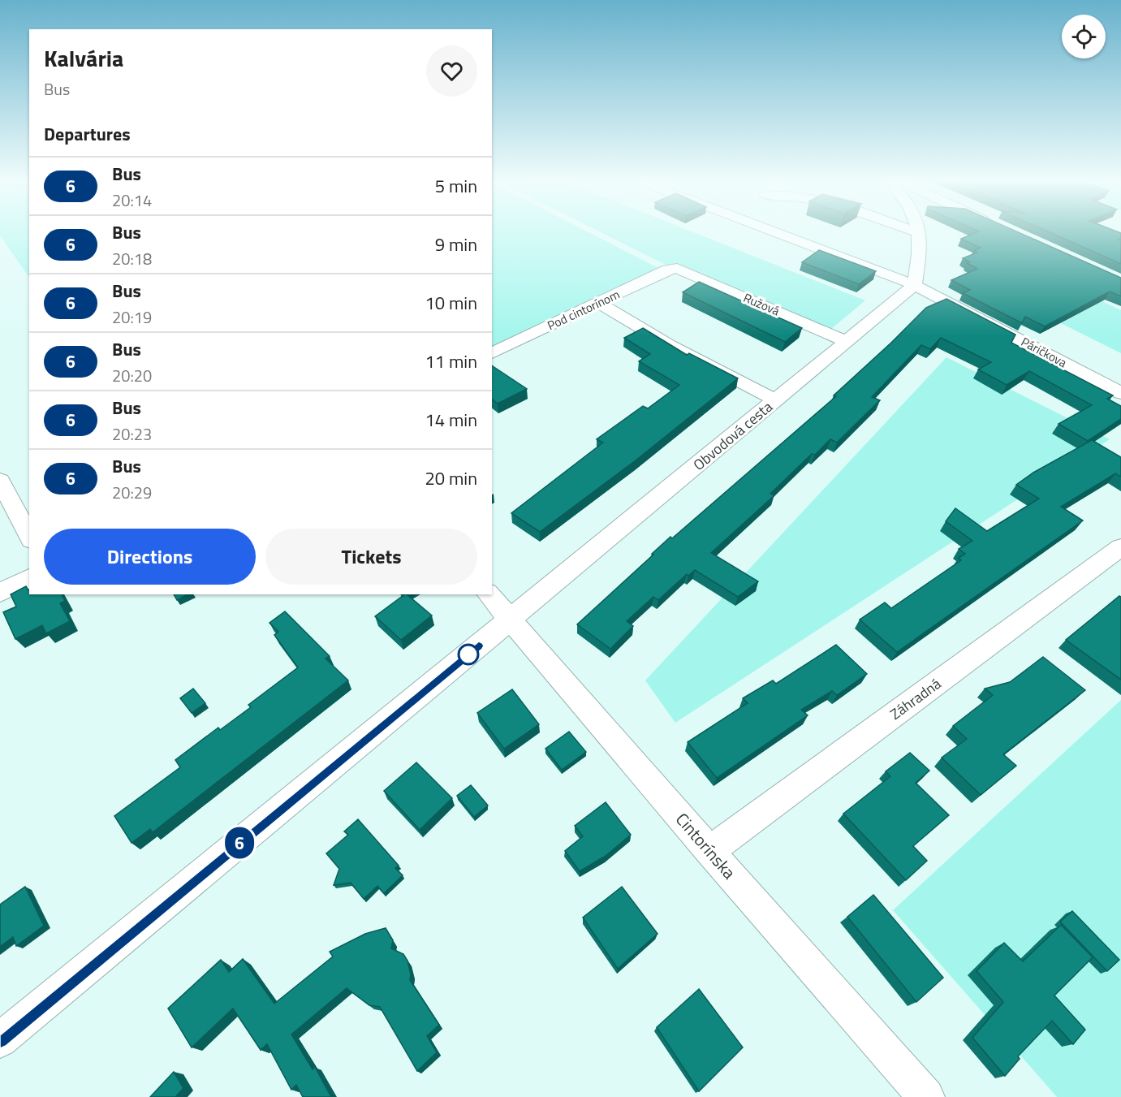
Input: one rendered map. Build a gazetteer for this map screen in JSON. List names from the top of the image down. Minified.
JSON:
{"streets":{"street":["Ružová","Pod cintorínom","Páričkova","Obvodová cesta","Záhradná","Cintorínska"]},"crossings":[["Ružová","Pod cintorínom"],["Ružová","Obvodová cesta"],["Páričkova","Obvodová cesta"],["Obvodová cesta","Cintorínska"],["Záhradná","Cintorínska"]],"lines":["bus line 6"],"page":{"on_map":"6","heading":[["Kalvária","Bus"],"Departures"],"list":[{"mark":"6","name":"Bus","note":"20:14","value":"5 min"},{"mark":"6","name":"Bus","note":"20:18","value":"9 min"},{"mark":"6","name":"Bus","note":"20:19","value":"10 min"},{"mark":"6","name":"Bus","note":"20:20","value":"11 min"},{"mark":"6","name":"Bus","note":"20:23","value":"14 min"},{"mark":"6","name":"Bus","note":"20:29","value":"20 min"}],"buttons":["Directions","Tickets"]}}
